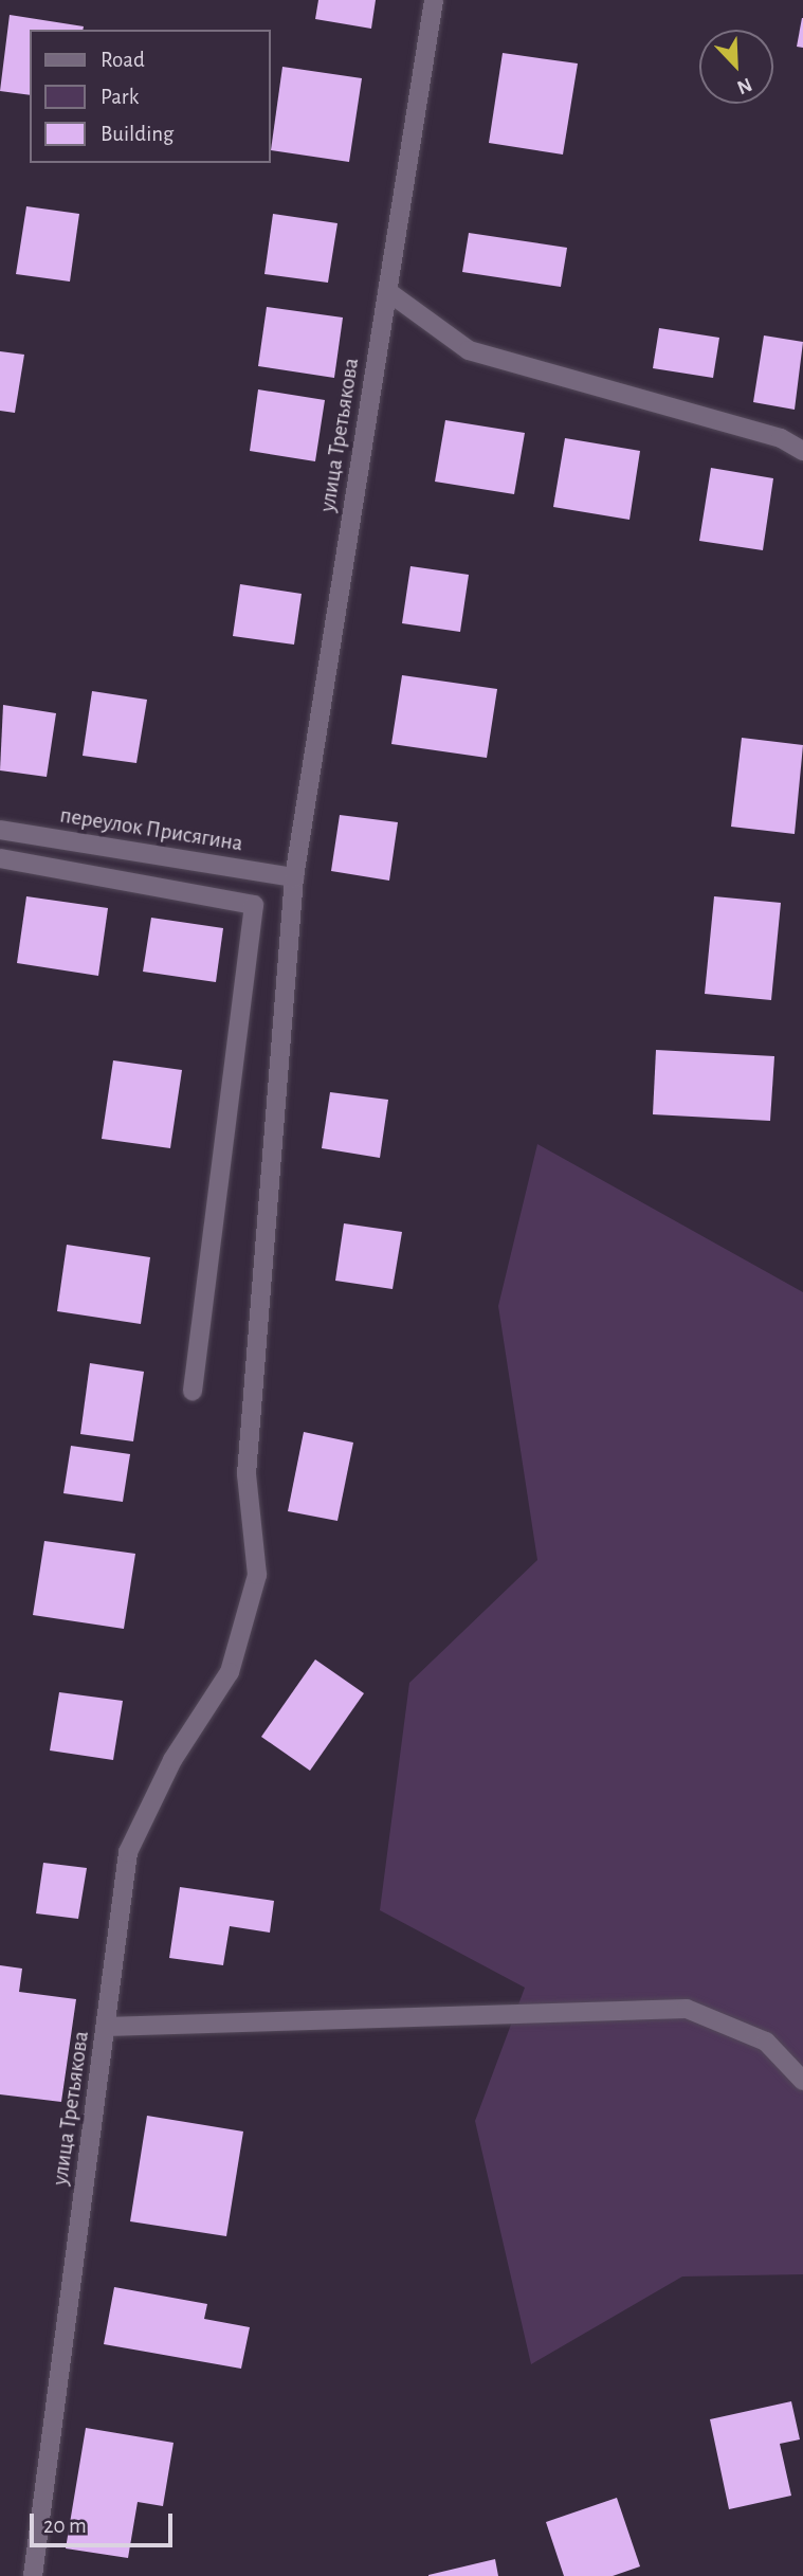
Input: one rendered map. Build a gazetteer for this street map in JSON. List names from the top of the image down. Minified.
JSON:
{"streets":{"street":["улица Третьякова","переулок Присягина"]},"crossings":[["улица Третьякова","переулок Присягина"]],"legend":["Road","Park","Building"],"scale_bar":"20 m","north":"bottom right"}
